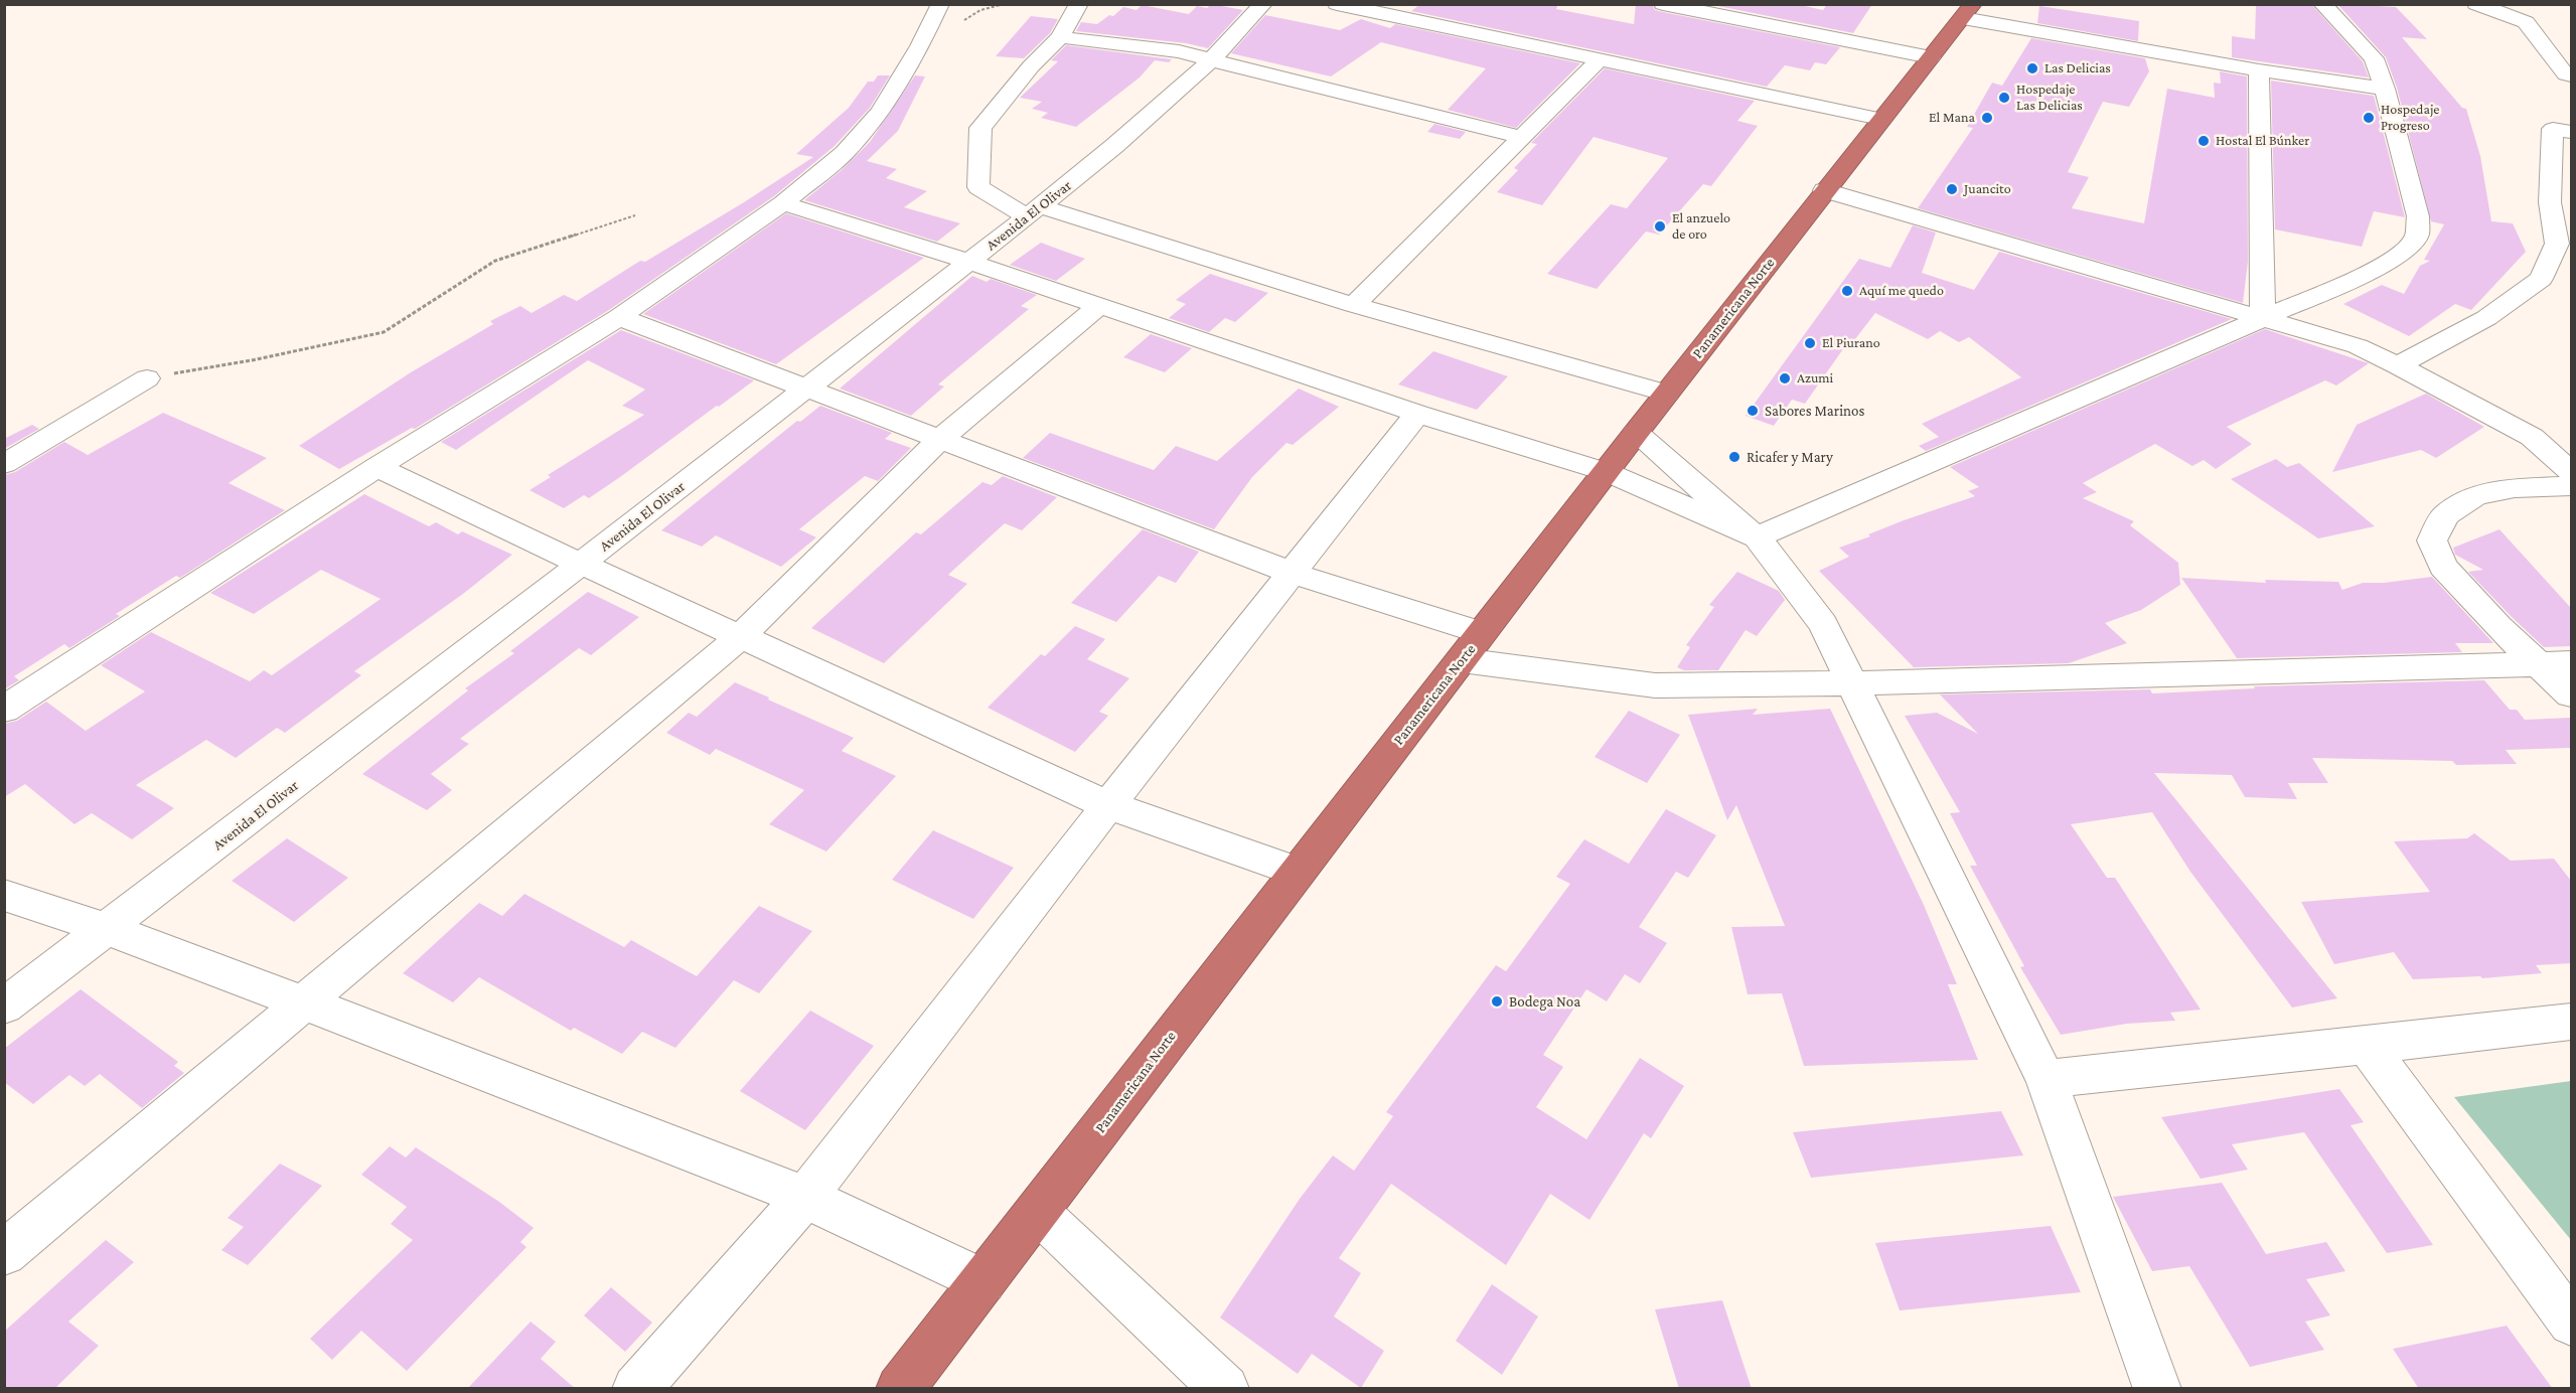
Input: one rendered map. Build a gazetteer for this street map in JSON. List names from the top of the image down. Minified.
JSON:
{"streets":{"highway":["Panamericana Norte"],"street":["Avenida El Olivar"]},"places":["Las Delicias","Hospedaje Las Delicias","El Mana","Hospedaje Progreso","Hostal El Búnker","Juancito","El anzuelo de oro","Aquí me quedo","El Piurano","Azumi","Sabores Marinos","Ricafer y Mary","Bodega Noa"]}
